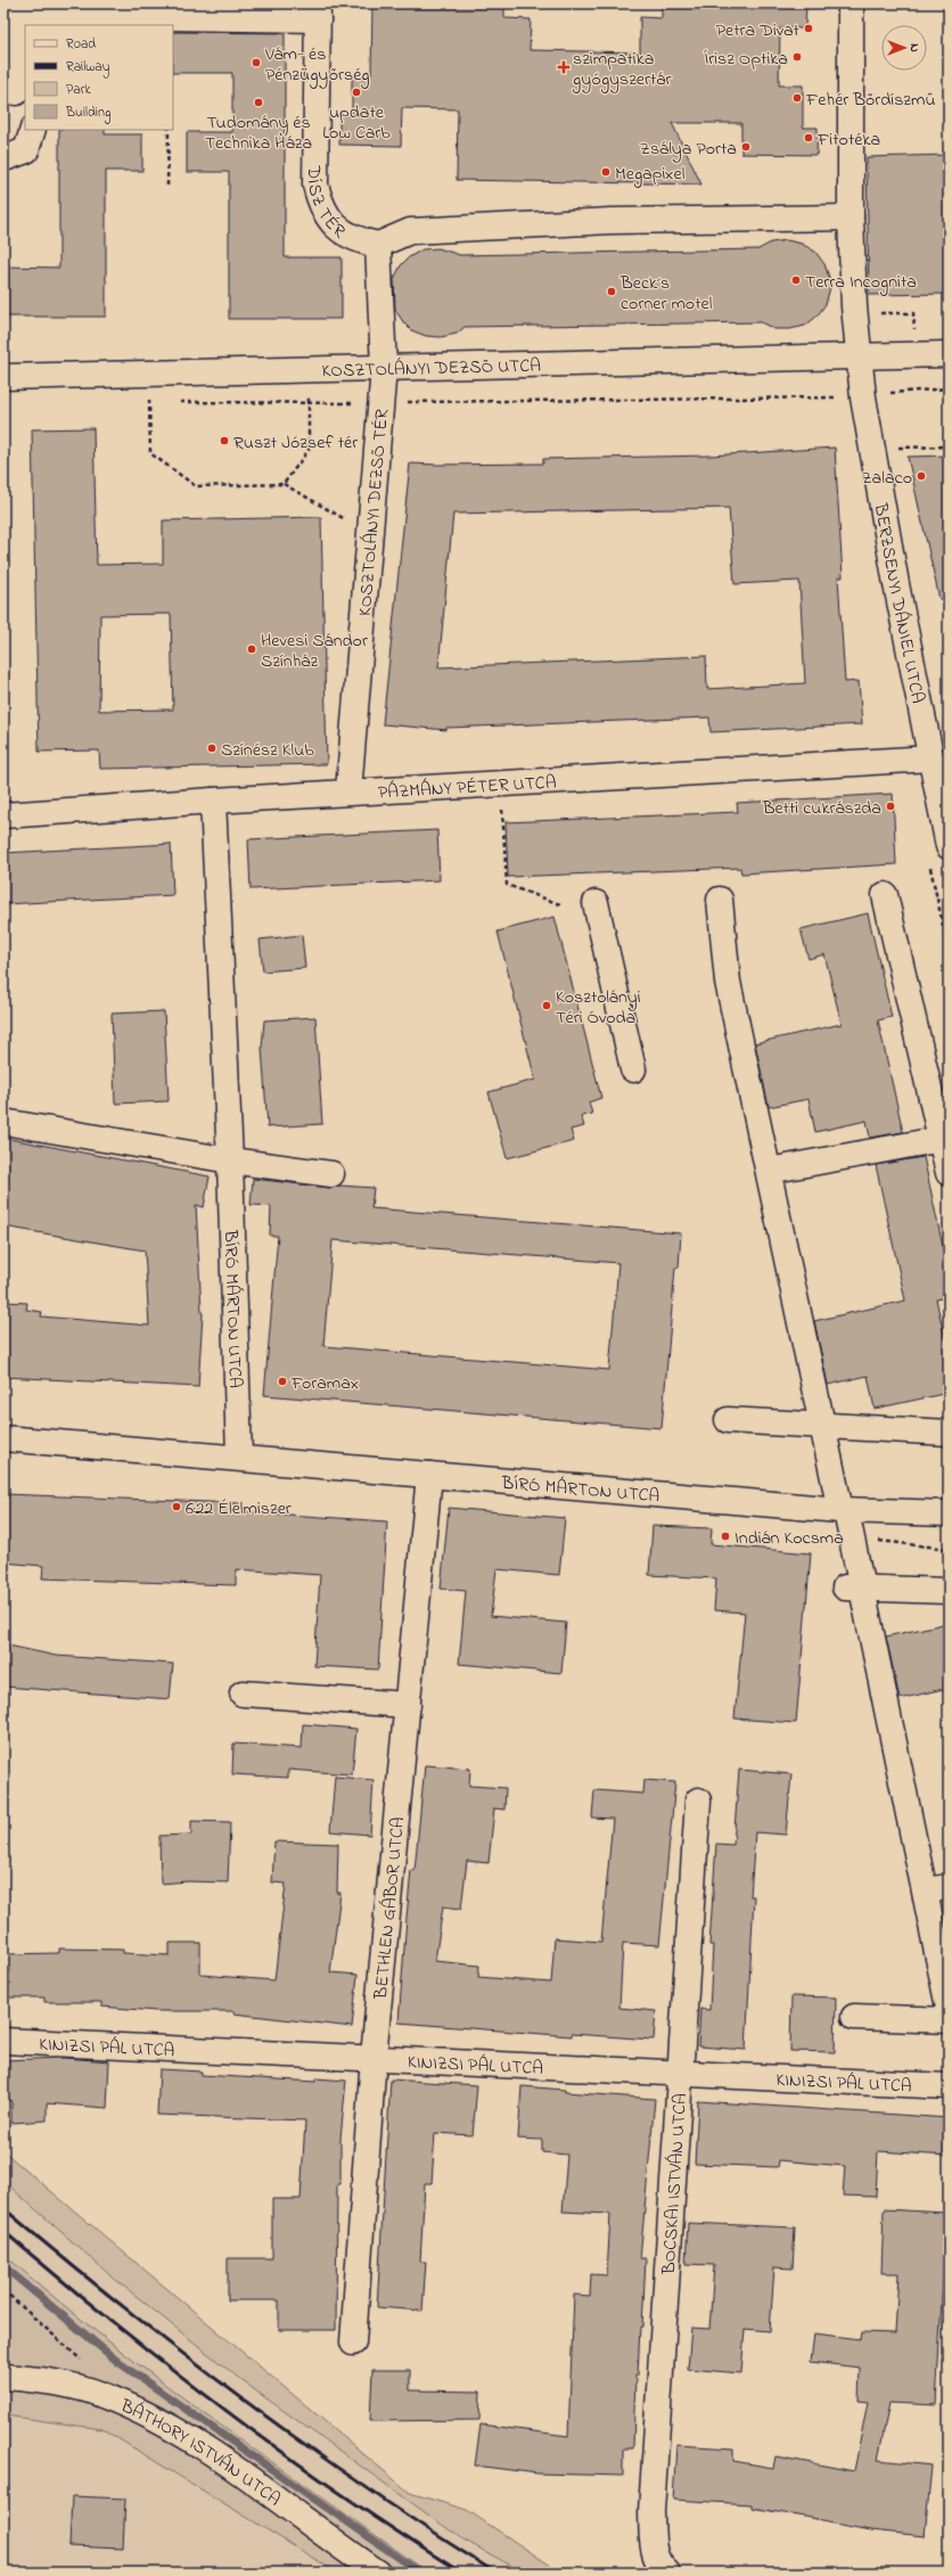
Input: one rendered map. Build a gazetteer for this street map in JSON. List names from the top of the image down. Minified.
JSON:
{"streets":{"street":["DÍSZ TÉR","KOSZTOLÁNYI DEZSŐ UTCA","KOSZTOLÁNYI DEZSŐ TÉR","BERZSENYI DÁNIEL UTCA","PÁZMÁNY PÉTER UTCA","BÍRÓ MÁRTON UTCA","BETHLEN GÁBOR UTCA","KINIZSI PÁL UTCA","BOCSKAI ISTVÁN UTCA","BÁTHORY ISTVÁN UTCA"]},"crossings":[["DÍSZ TÉR","KOSZTOLÁNYI DEZSŐ TÉR"],["KOSZTOLÁNYI DEZSŐ UTCA","KOSZTOLÁNYI DEZSŐ TÉR"],["KOSZTOLÁNYI DEZSŐ UTCA","BERZSENYI DÁNIEL UTCA"],["KOSZTOLÁNYI DEZSŐ TÉR","PÁZMÁNY PÉTER UTCA"],["BERZSENYI DÁNIEL UTCA","PÁZMÁNY PÉTER UTCA"],["PÁZMÁNY PÉTER UTCA","BÍRÓ MÁRTON UTCA"],["BÍRÓ MÁRTON UTCA","BETHLEN GÁBOR UTCA"],["BETHLEN GÁBOR UTCA","KINIZSI PÁL UTCA"],["KINIZSI PÁL UTCA","BOCSKAI ISTVÁN UTCA"]],"places":{"other":["Petra Divat","Írisz Optika","Vám- és Pénzügyőrség","update Low Carb","Fehér Bőrdíszmű","Tudomány és Technika Háza","Fitotéka","Zsálya Porta","Megapixel","Terra Incognita","Beck´s corner motel","Ruszt József tér","Zalaco","Hevesi Sándor Színház","Színész Klub","Betti cukrászda","Kosztolányi Téri Óvoda","Foramax","6:22 Élelmiszer","Indián Kocsma"],"health":["szimpatika gyógyszertár"]},"legend":["Road","Railway","Park","Building"],"north":"right"}
